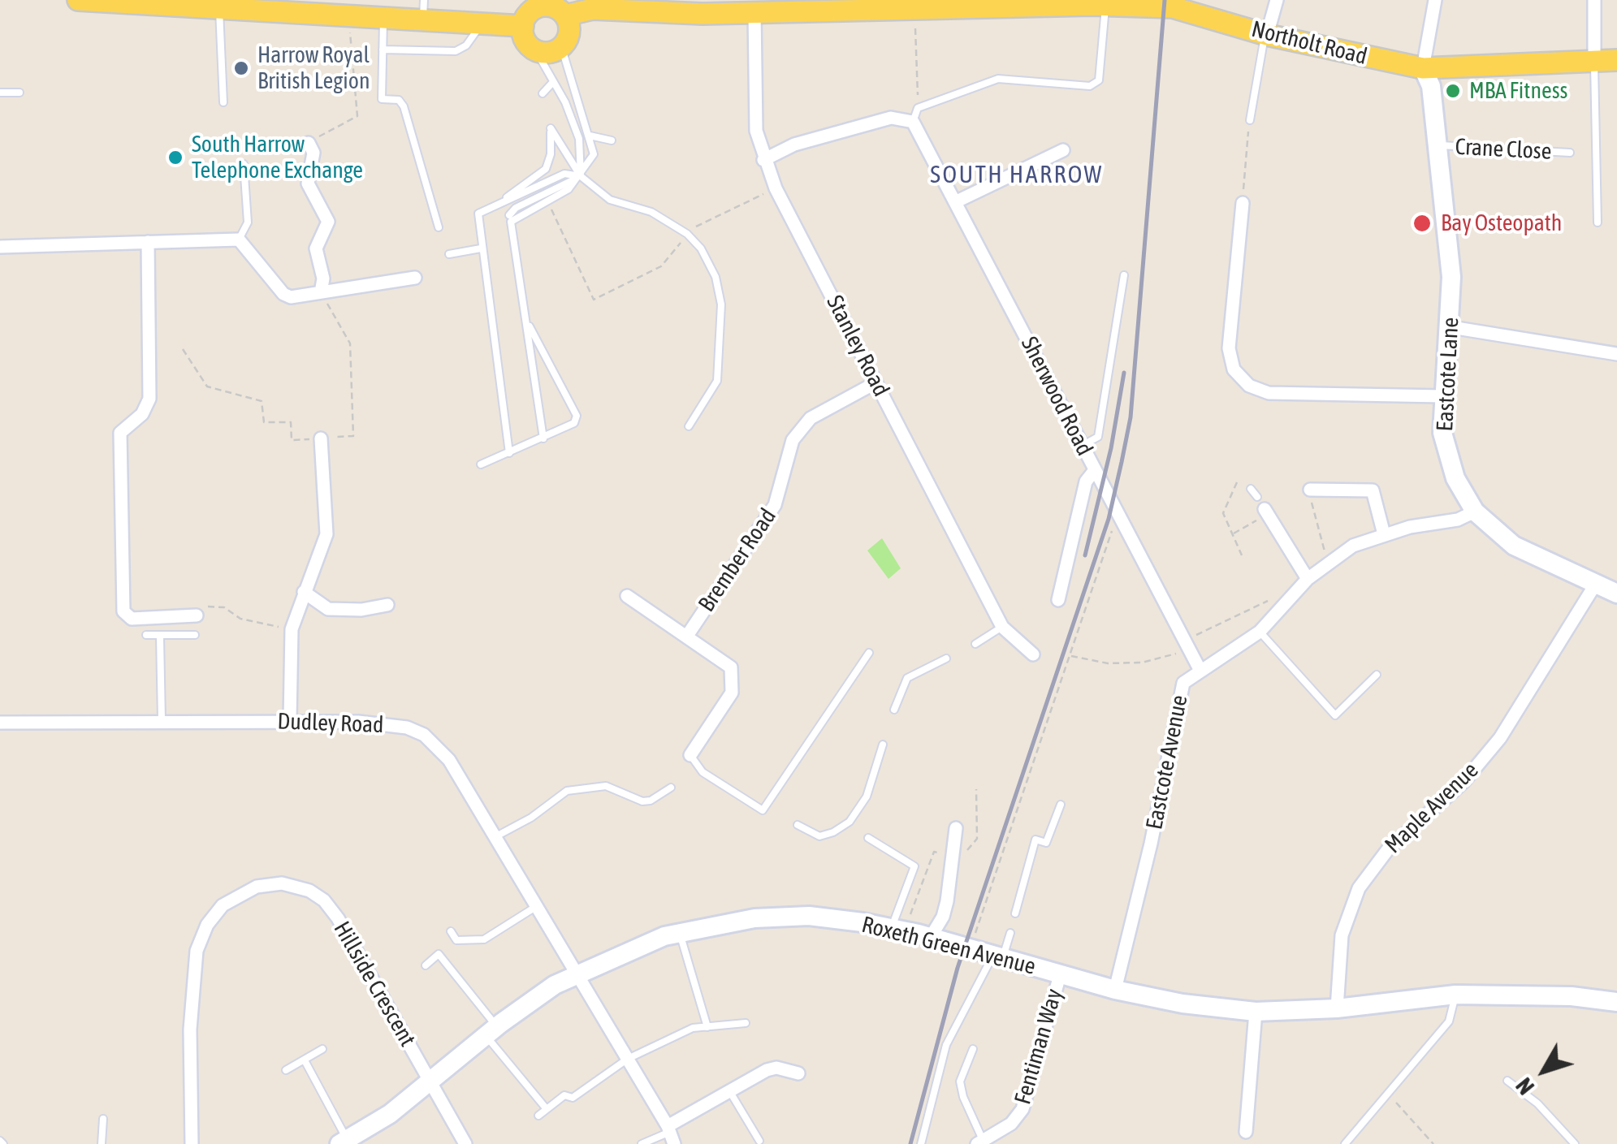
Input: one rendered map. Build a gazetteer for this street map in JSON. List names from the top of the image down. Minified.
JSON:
{"streets":{"main road":["Northolt Road"],"street":["Stanley Road","Eastcote Lane","Sherwood Road","Brember Road","Dudley Road","Eastcote Avenue","Maple Avenue","Roxeth Green Avenue","Hillside Crescent","Fentiman Way"],"lane":["Crane Close"]},"crossings":[["Northolt Road","Stanley Road"],["Northolt Road","Eastcote Lane"],["Crane Close","Eastcote Lane"],["Stanley Road","Brember Road"],["Eastcote Lane","Eastcote Avenue"],["Eastcote Lane","Maple Avenue"],["Sherwood Road","Eastcote Avenue"],["Dudley Road","Roxeth Green Avenue"],["Eastcote Avenue","Roxeth Green Avenue"],["Maple Avenue","Roxeth Green Avenue"],["Roxeth Green Avenue","Hillside Crescent"],["Roxeth Green Avenue","Fentiman Way"]],"districts":["SOUTH HARROW"],"places":["Harrow Royal British Legion","MBA Fitness","South Harrow Telephone Exchange","Bay Osteopath"],"north":"bottom left"}
